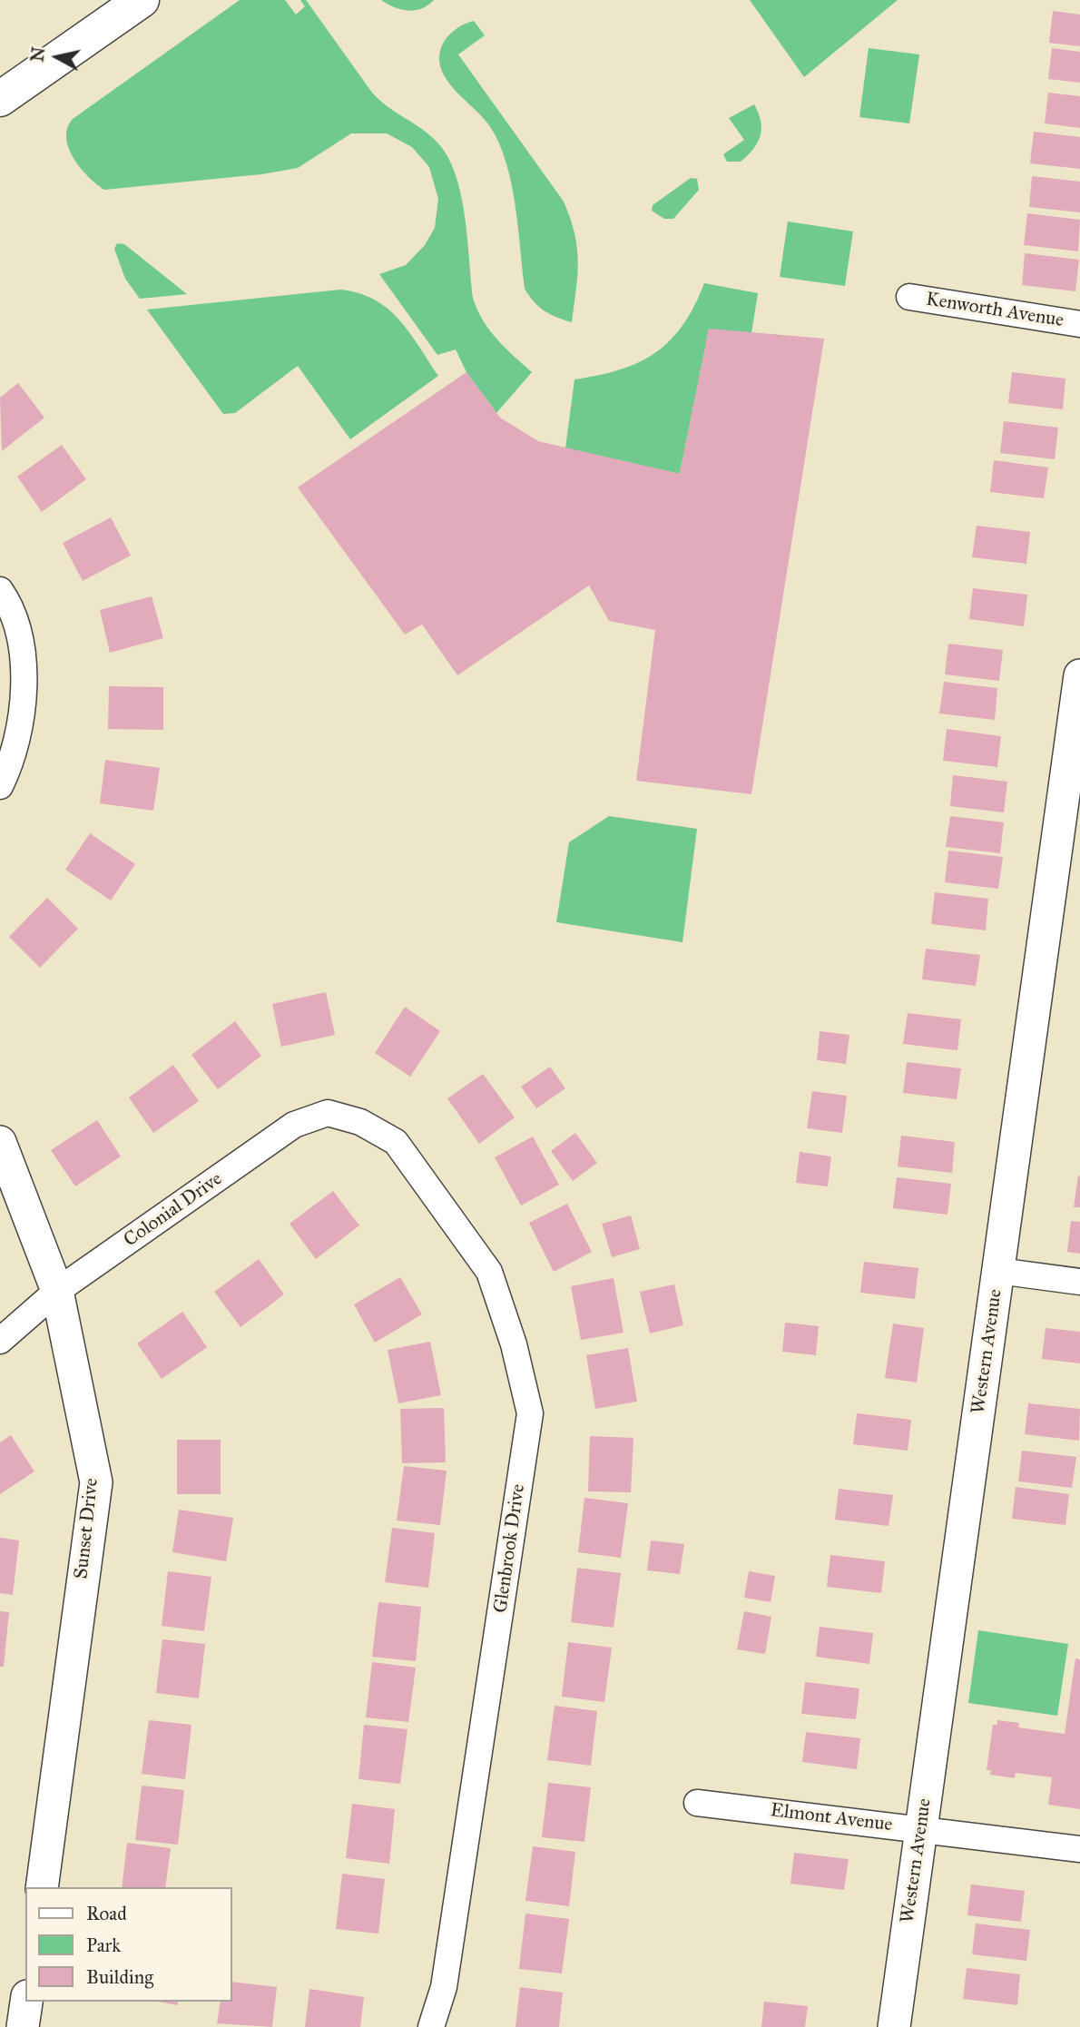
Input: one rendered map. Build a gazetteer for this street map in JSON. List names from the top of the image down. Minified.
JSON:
{"streets":{"street":["Kenworth Avenue","Colonial Drive","Western Avenue","Sunset Drive","Glenbrook Drive","Elmont Avenue"]},"crossings":[["Colonial Drive","Sunset Drive"],["Colonial Drive","Glenbrook Drive"],["Western Avenue","Elmont Avenue"]],"legend":["Road","Park","Building"],"north":"left"}
